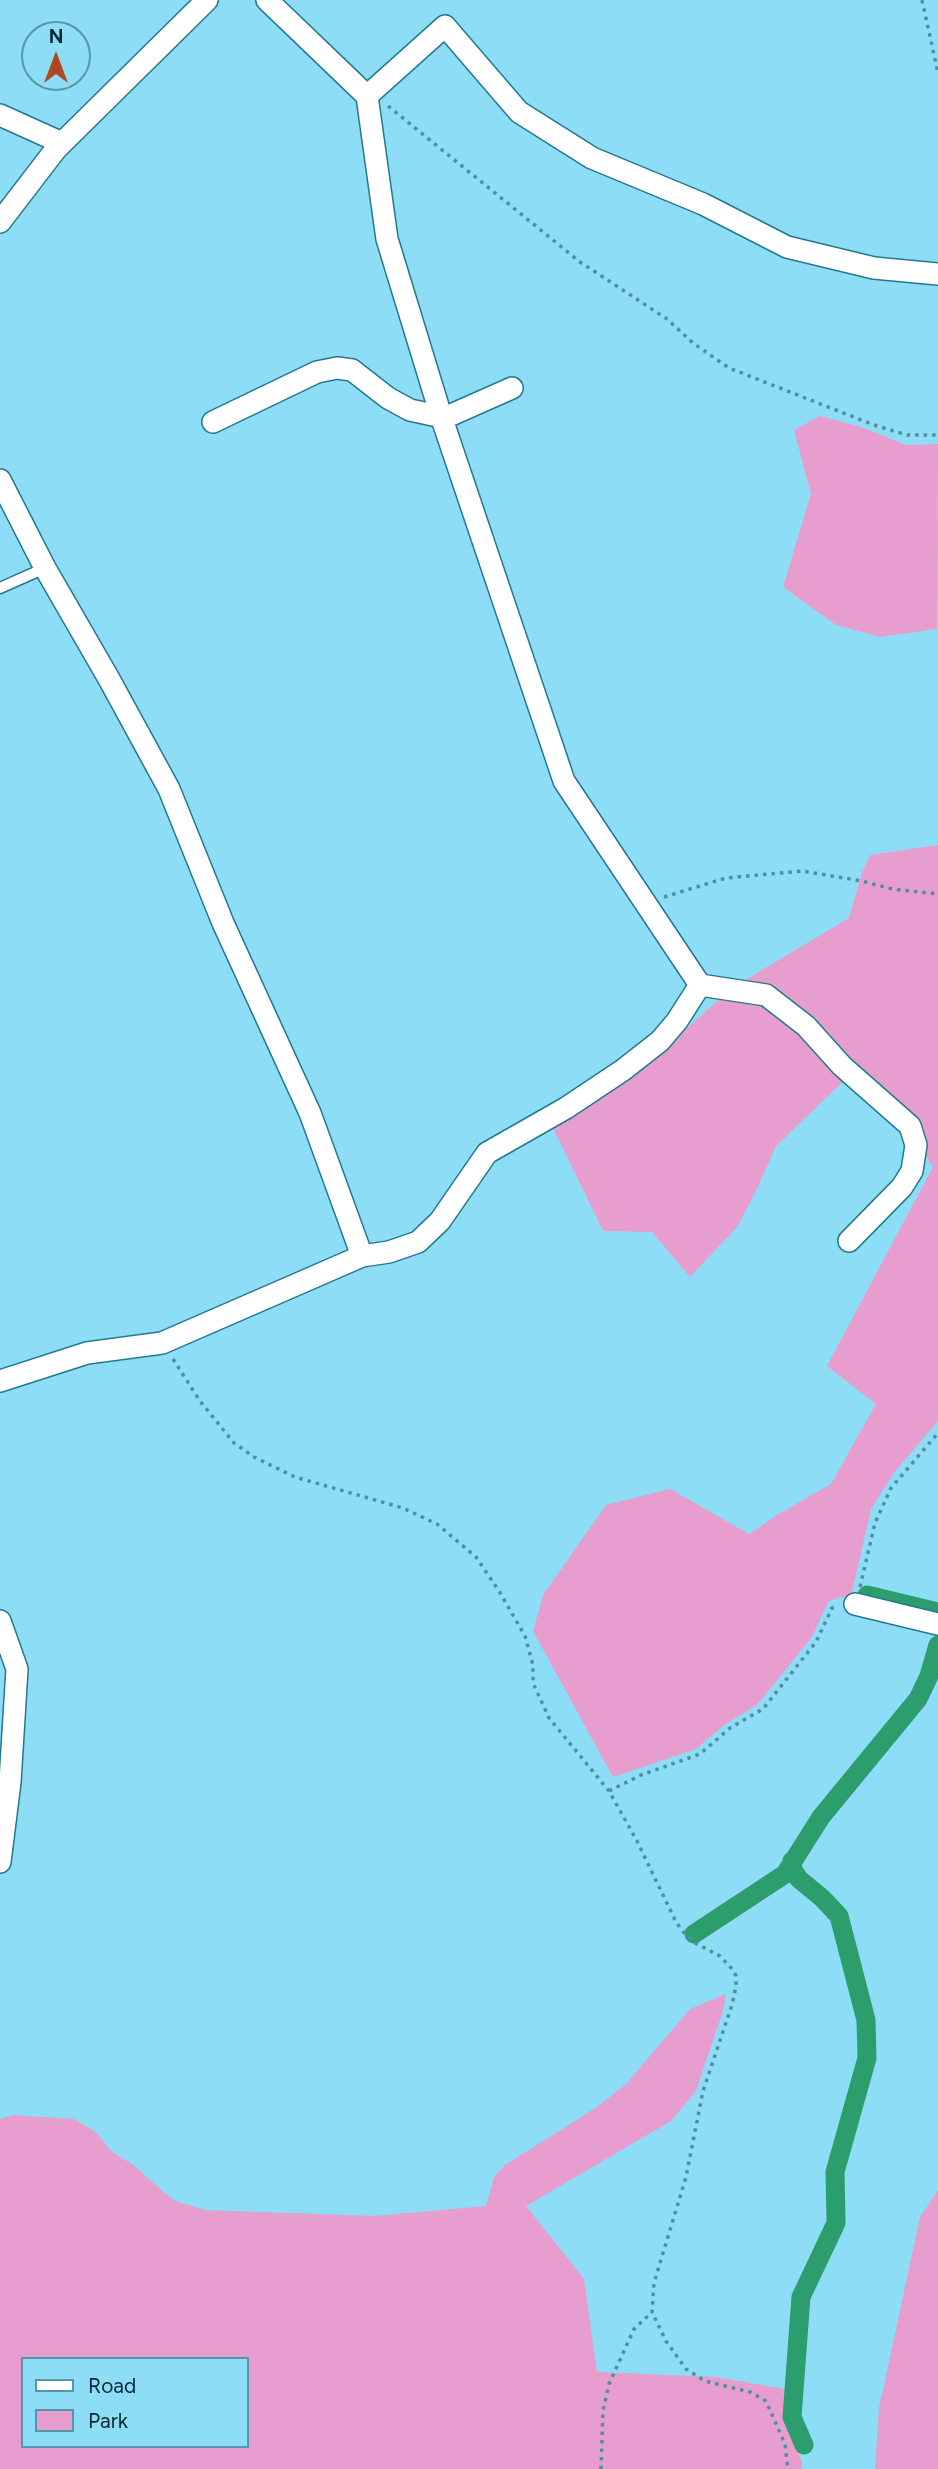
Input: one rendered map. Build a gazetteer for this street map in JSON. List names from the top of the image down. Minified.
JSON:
{"legend":["Road","Park"],"north":"top"}
